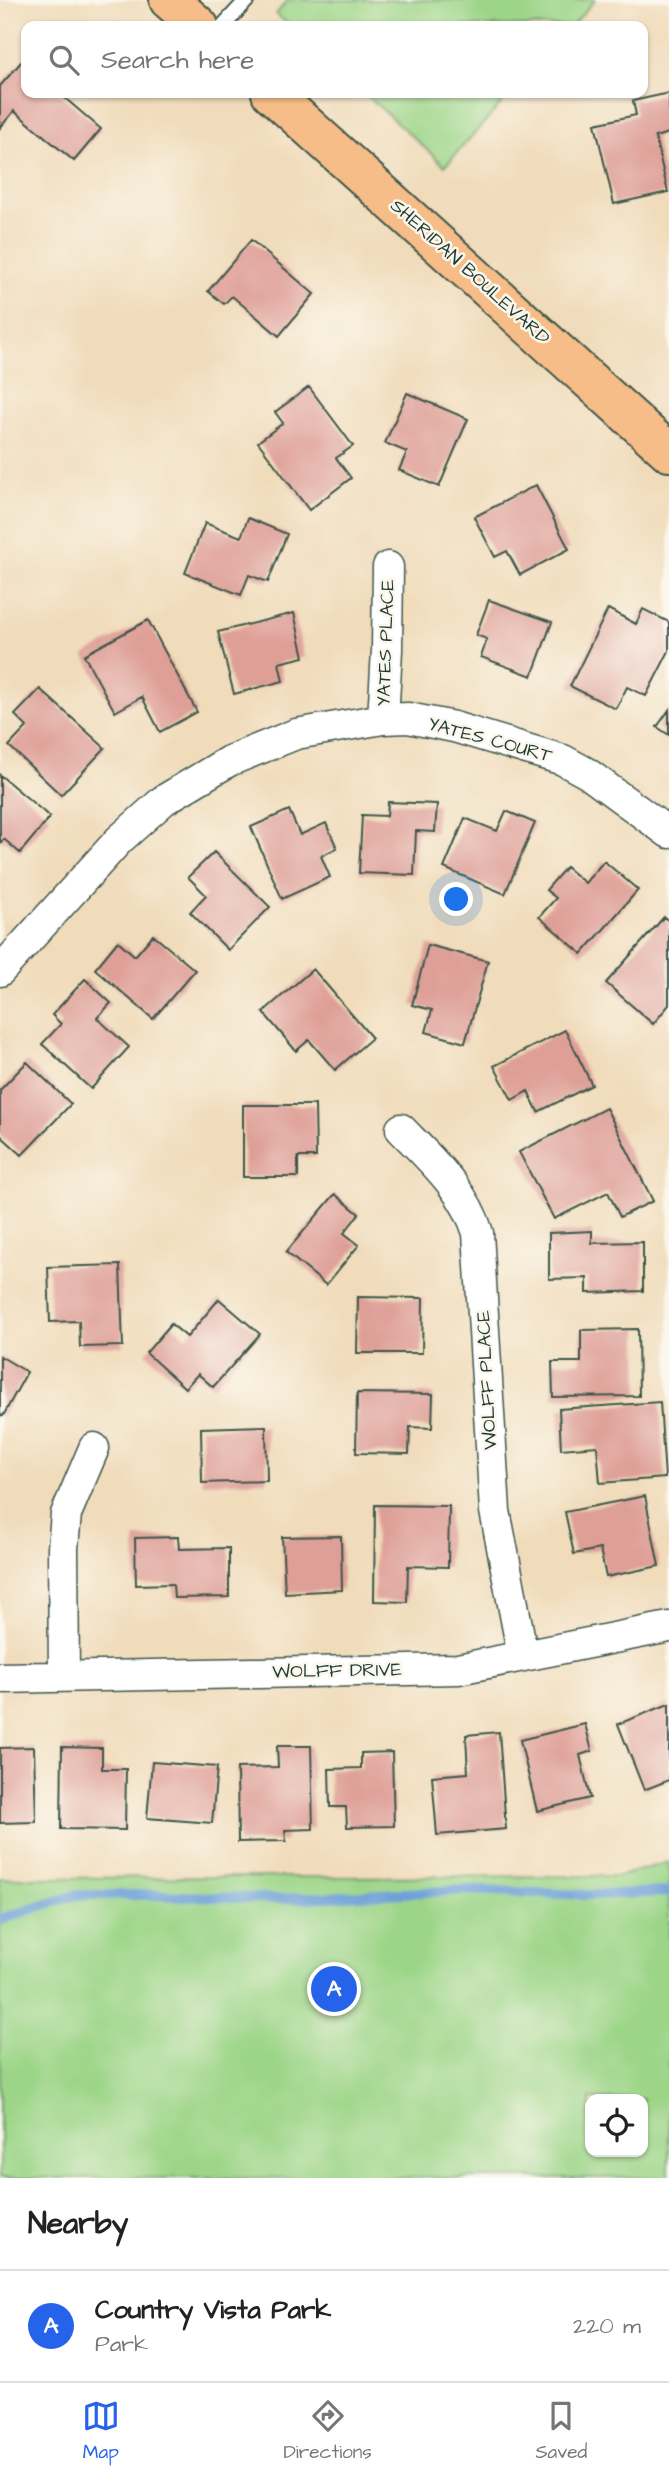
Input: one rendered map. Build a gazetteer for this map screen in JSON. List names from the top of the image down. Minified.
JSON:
{"streets":{"main road":["SHERIDAN BOULEVARD"],"street":["YATES PLACE","YATES COURT","WOLFF PLACE","WOLFF DRIVE"]},"crossings":[["YATES PLACE","YATES COURT"],["WOLFF PLACE","WOLFF DRIVE"]],"page":{"search":"Search here","pins":"A","heading":"Nearby","list":[{"mark":"A","name":"Country Vista Park","note":"Park","value":"220 m"}],"nav":["Map","Directions","Saved"]}}
